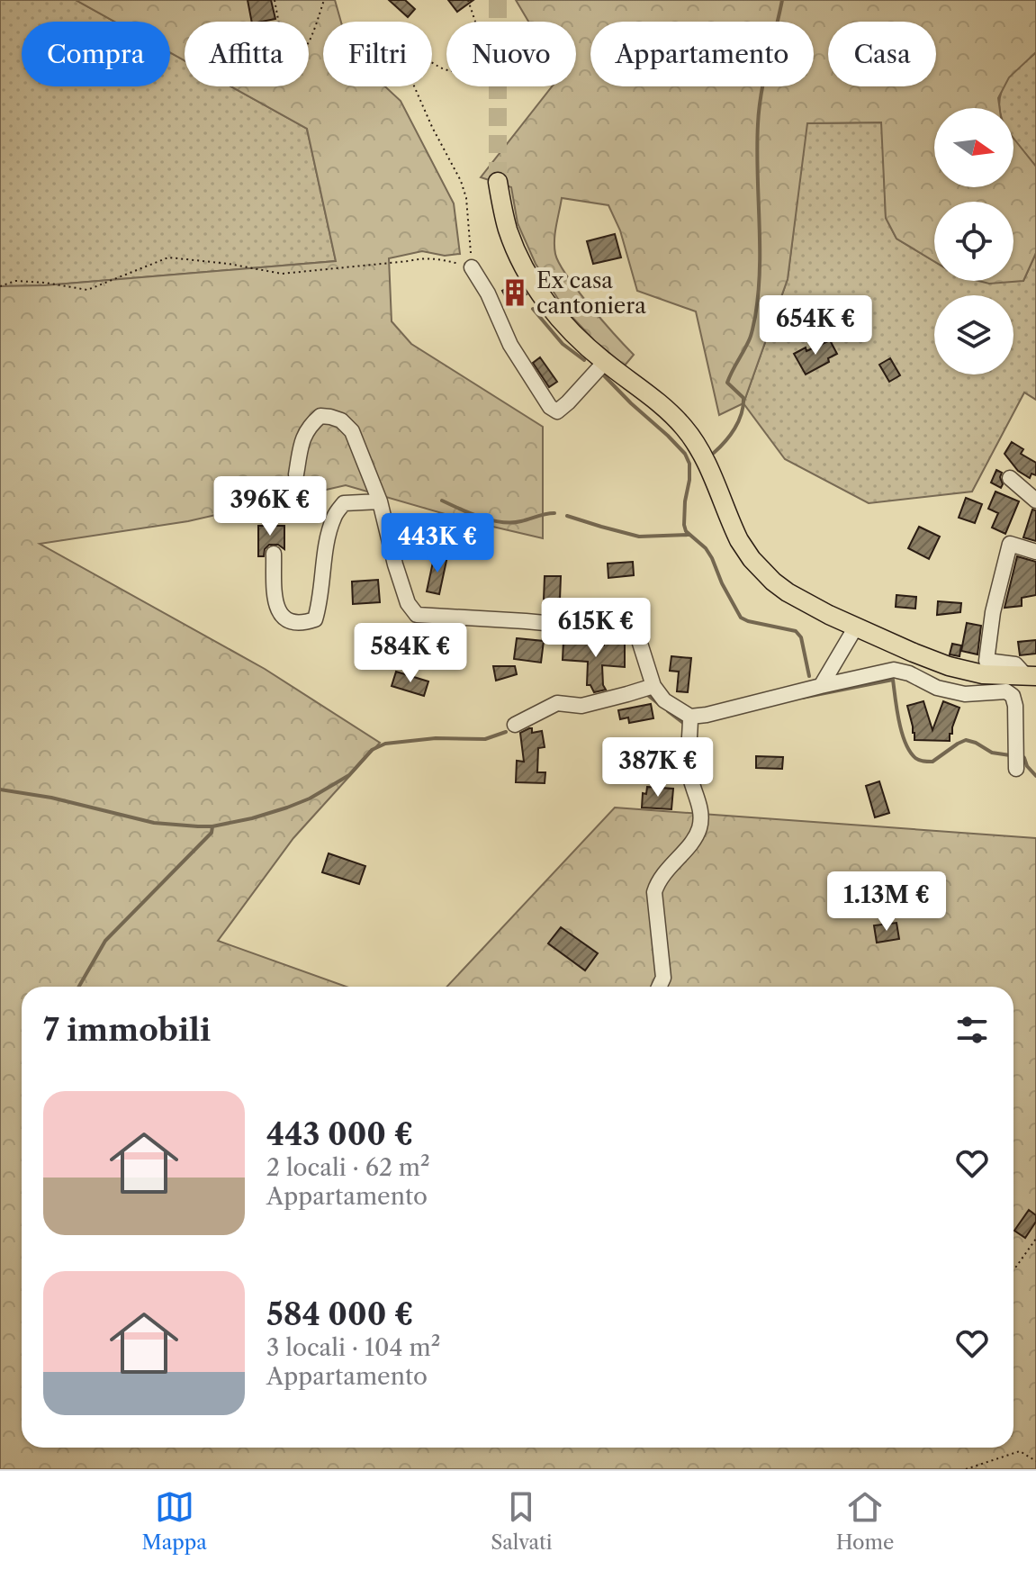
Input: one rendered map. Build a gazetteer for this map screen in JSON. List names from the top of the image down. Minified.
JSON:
{"places":{"building":["Ex casa cantoniera"]},"north":"right","page":{"chip":["Compra","Affitta","Filtri","Nuovo","Appartamento","Casa"],"price":["654K €","396K €","443K €","615K €","584K €","387K €","1.13M €"],"heading":"7 immobili","list":[{"name":"443 000 €","note":"2 locali · 62 m² · Appartamento"},{"name":"584 000 €","note":"3 locali · 104 m² · Appartamento"}],"tabs":["Mappa","Salvati","Home"]}}
